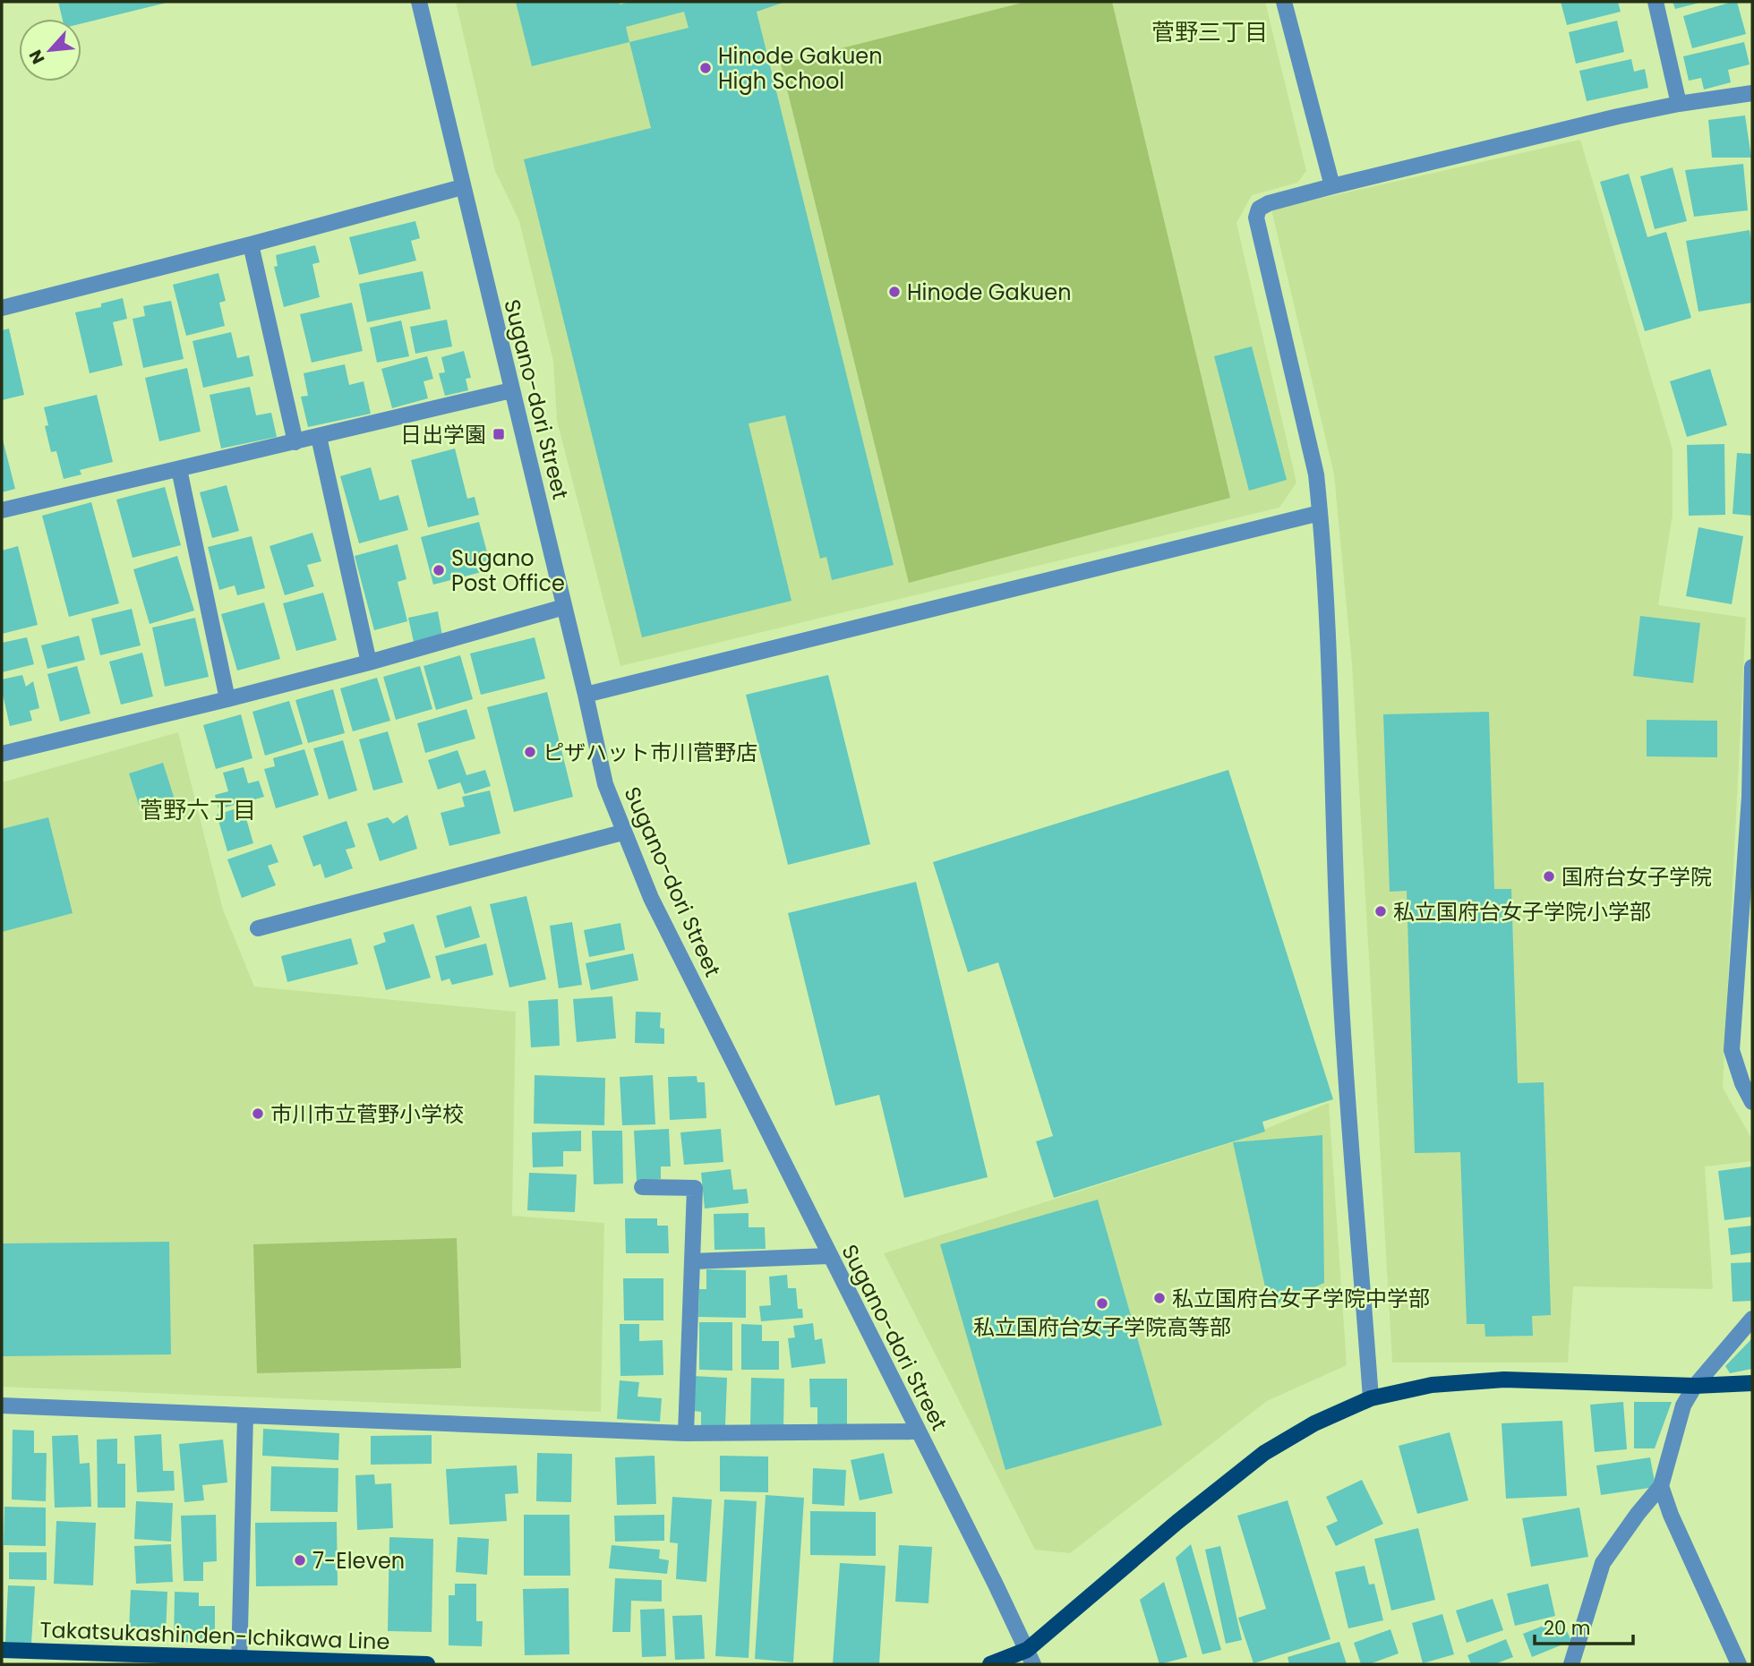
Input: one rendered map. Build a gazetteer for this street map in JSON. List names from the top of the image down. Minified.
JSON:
{"streets":{"main road":["Takatsukashinden-Ichikawa Line"],"street":["Sugano-dori Street"]},"districts":["菅野三丁目","菅野六丁目"],"places":{"other":["Hinode Gakuen High School","Hinode Gakuen","Sugano Post Office","ピザハット市川菅野店","国府台女子学院","私立国府台女子学院小学部","市川市立菅野小学校","私立国府台女子学院中学部","私立国府台女子学院高等部","7-Eleven"],"transit":["日出学園"]},"scale_bar":"20 m","north":"bottom left"}
